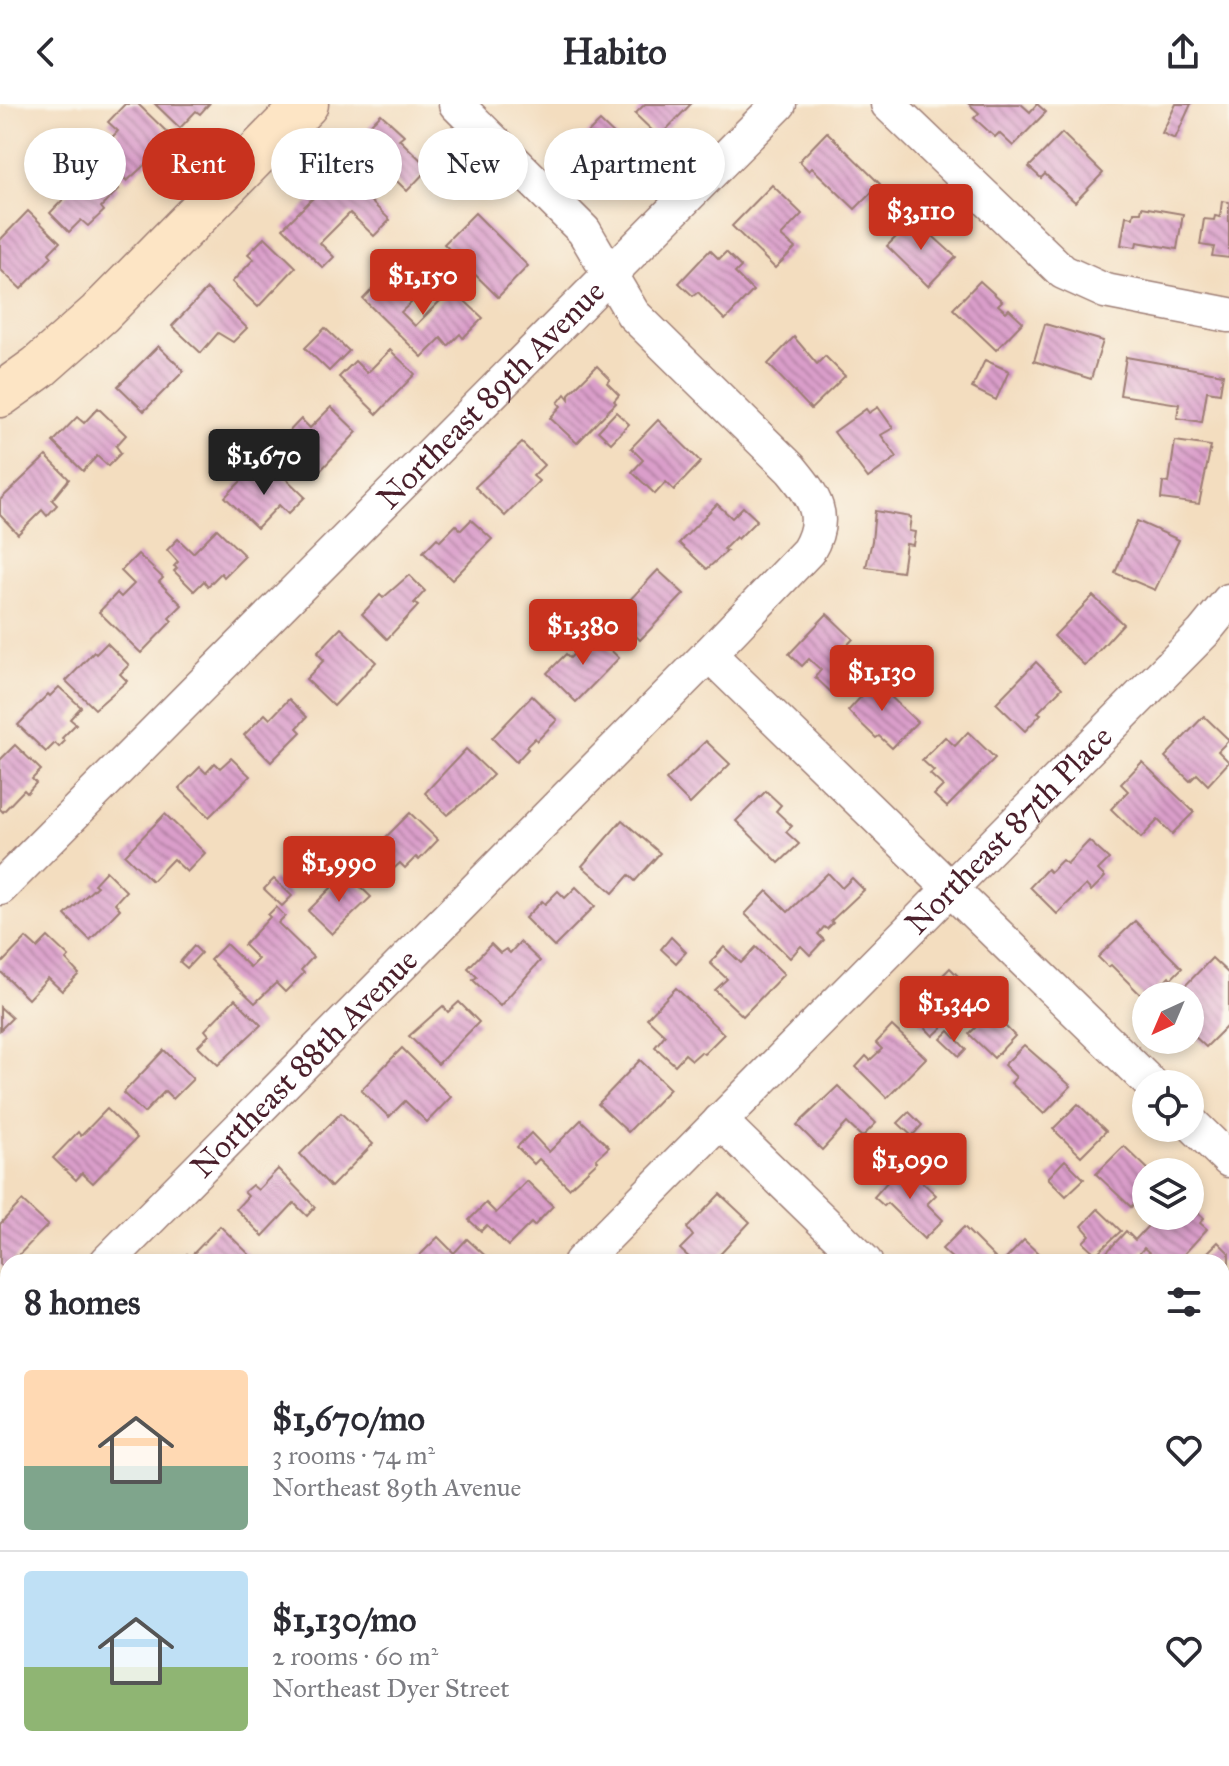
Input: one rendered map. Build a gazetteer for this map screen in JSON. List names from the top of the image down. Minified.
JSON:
{"streets":{"street":["Northeast 89th Avenue","Northeast 87th Place","Northeast 88th Avenue"]},"crossings":[["Northeast 89th Avenue","Northeast 88th Avenue"]],"north":"bottom left","page":{"header":"Habito","chip":["Buy","Rent","Filters","New","Apartment"],"price":["$3,110","$1,150","$1,670","$1,380","$1,130","$1,990","$1,340","$1,090"],"heading":"8 homes","list":[{"name":"$1,670/mo","note":"3 rooms · 74 m² · Northeast 89th Avenue"},{"name":"$1,130/mo","note":"2 rooms · 60 m² · Northeast Dyer Street"}]}}
